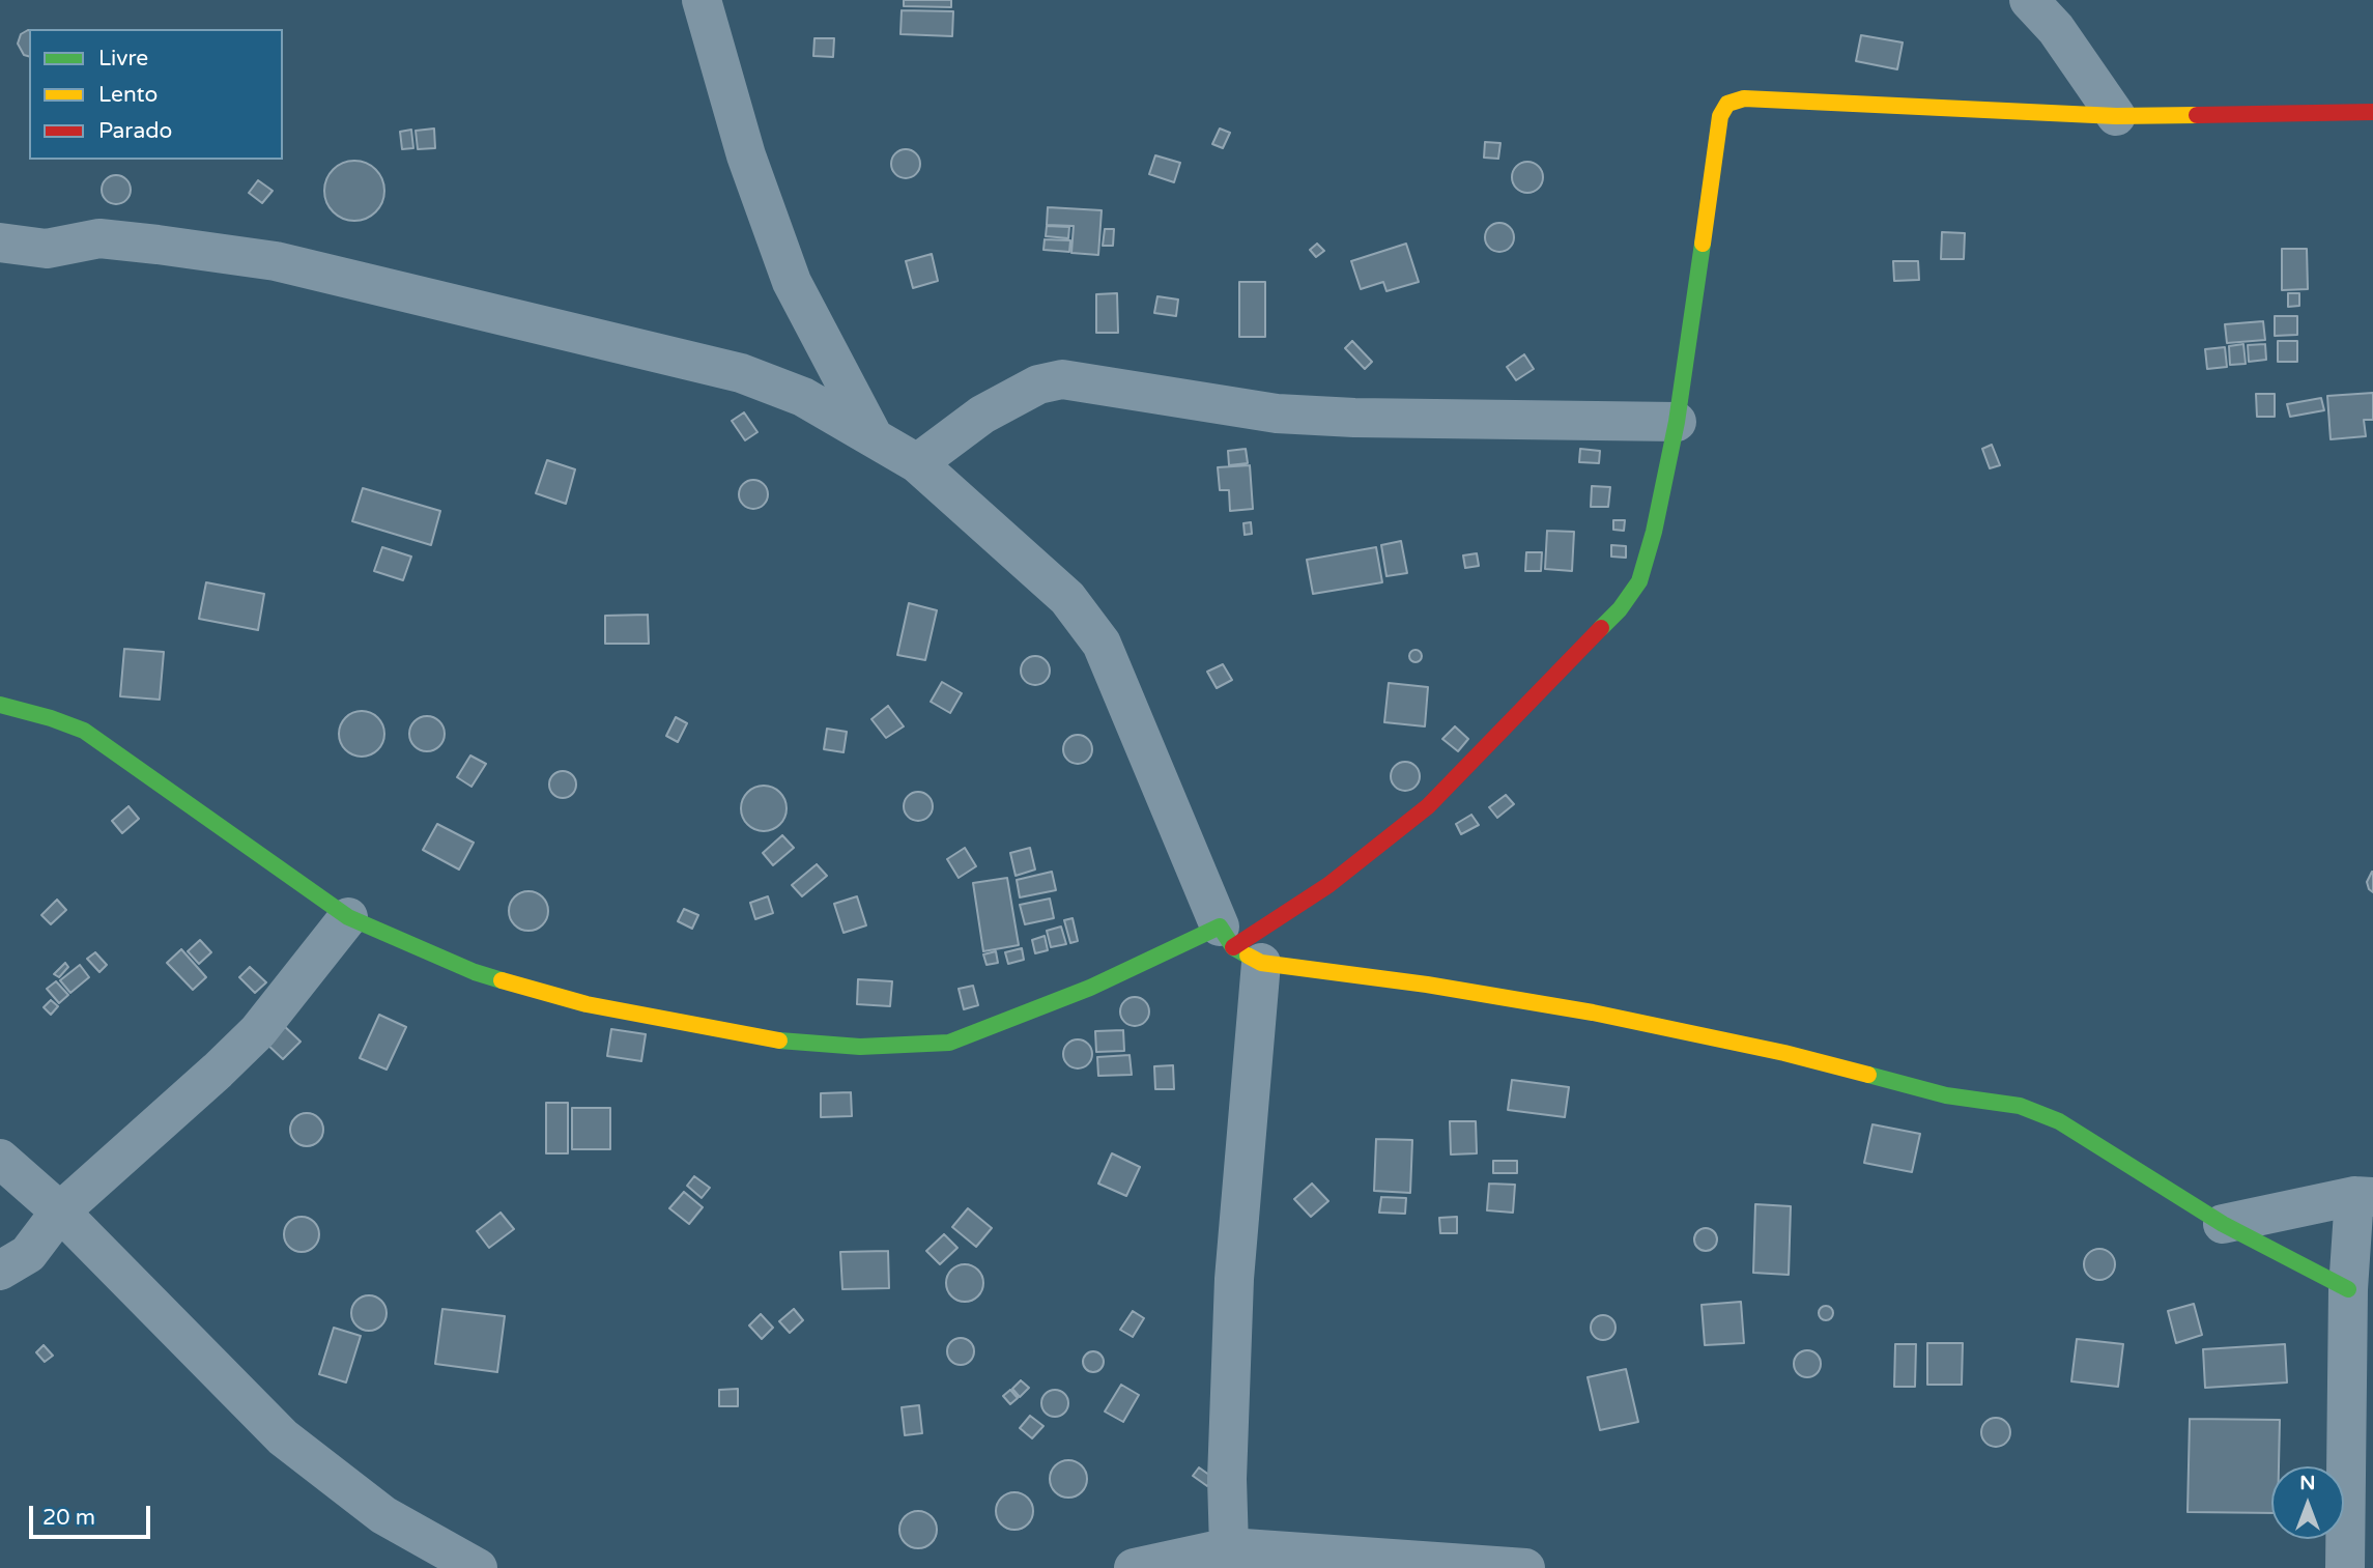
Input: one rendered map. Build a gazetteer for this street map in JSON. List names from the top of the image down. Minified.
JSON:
{"legend":["Livre","Lento","Parado"],"scale_bar":"20 m","north":"top"}
